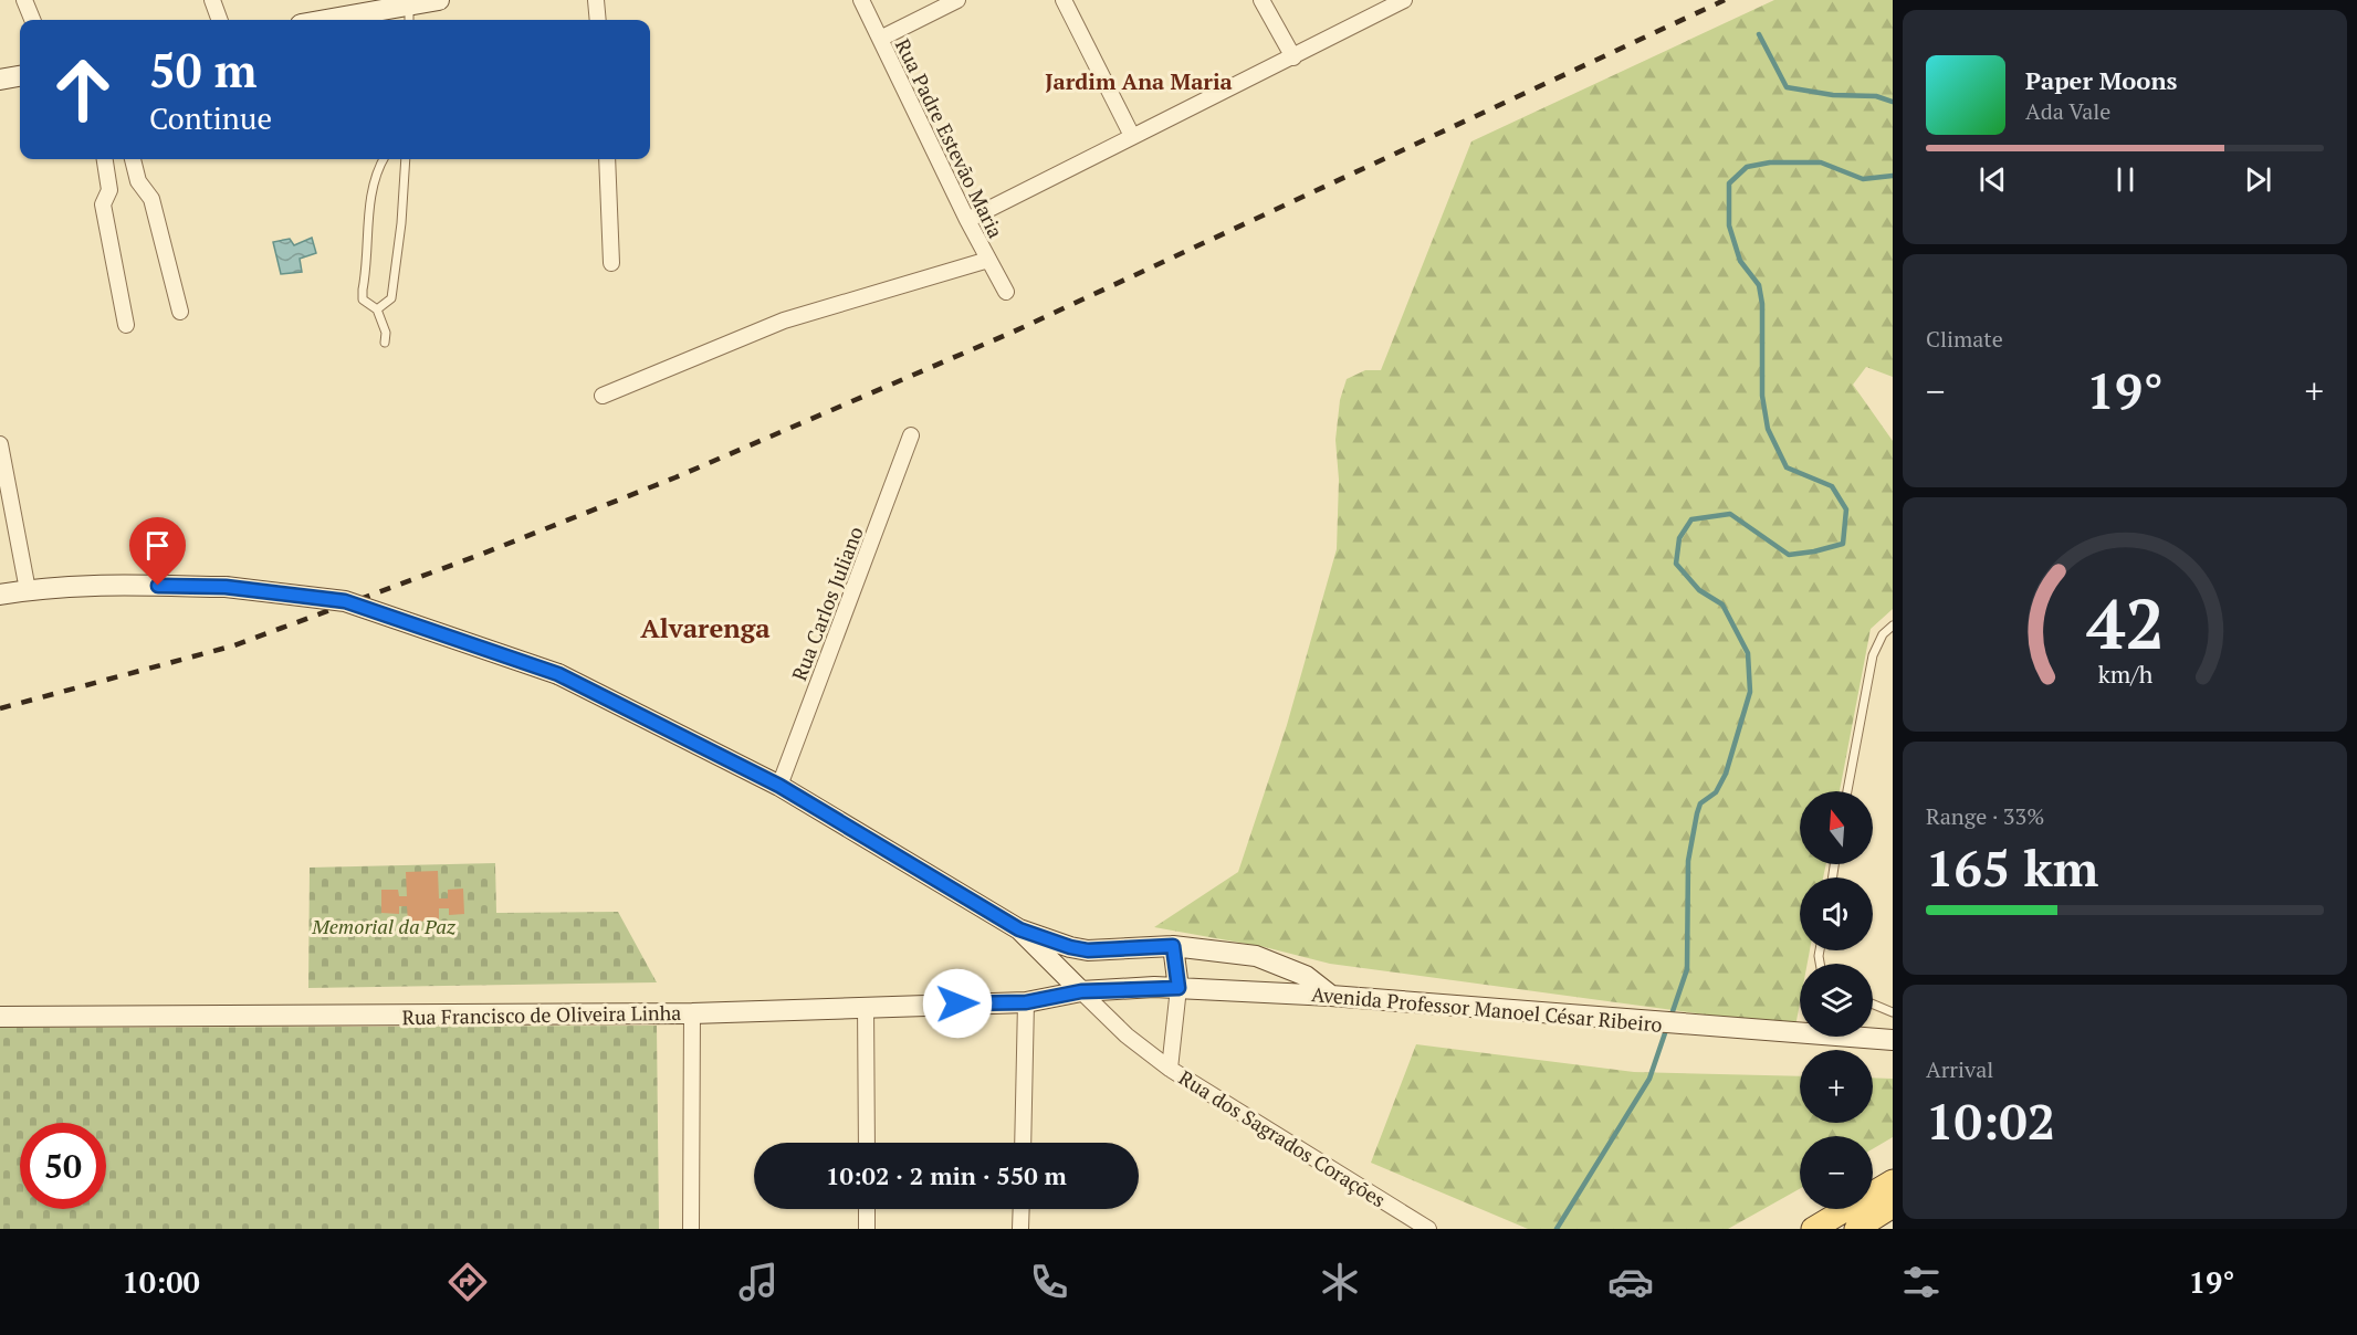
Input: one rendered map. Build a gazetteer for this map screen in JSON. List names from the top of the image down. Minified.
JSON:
{"streets":{"main road":["Avenida Professor Manoel César Ribeiro","Rua Francisco de Oliveira Linha"],"street":["Rua Padre Estevão Maria","Rua Carlos Juliano","Rua dos Sagrados Corações"]},"crossings":[["Avenida Professor Manoel César Ribeiro","Rua Francisco de Oliveira Linha"],["Avenida Professor Manoel César Ribeiro","Rua dos Sagrados Corações"],["Rua Francisco de Oliveira Linha","Rua dos Sagrados Corações"]],"districts":["Jardim Ana Maria","Alvarenga"],"parks":["Memorial da Paz"],"north":"top","page":{"turn":["50 m","Continue"],"song":["Paper Moons","Ada Vale"],"tile":["Climate",["Range · 33%","165 km"],["Arrival","10:02"]],"heat":["−","19°","+"],"map_buttons":["+","−"],"limit":"50","trip":"10:02 · 2 min · 550 m","tabs":["10:00","19°"],"gauge":["42","km/h"]}}
